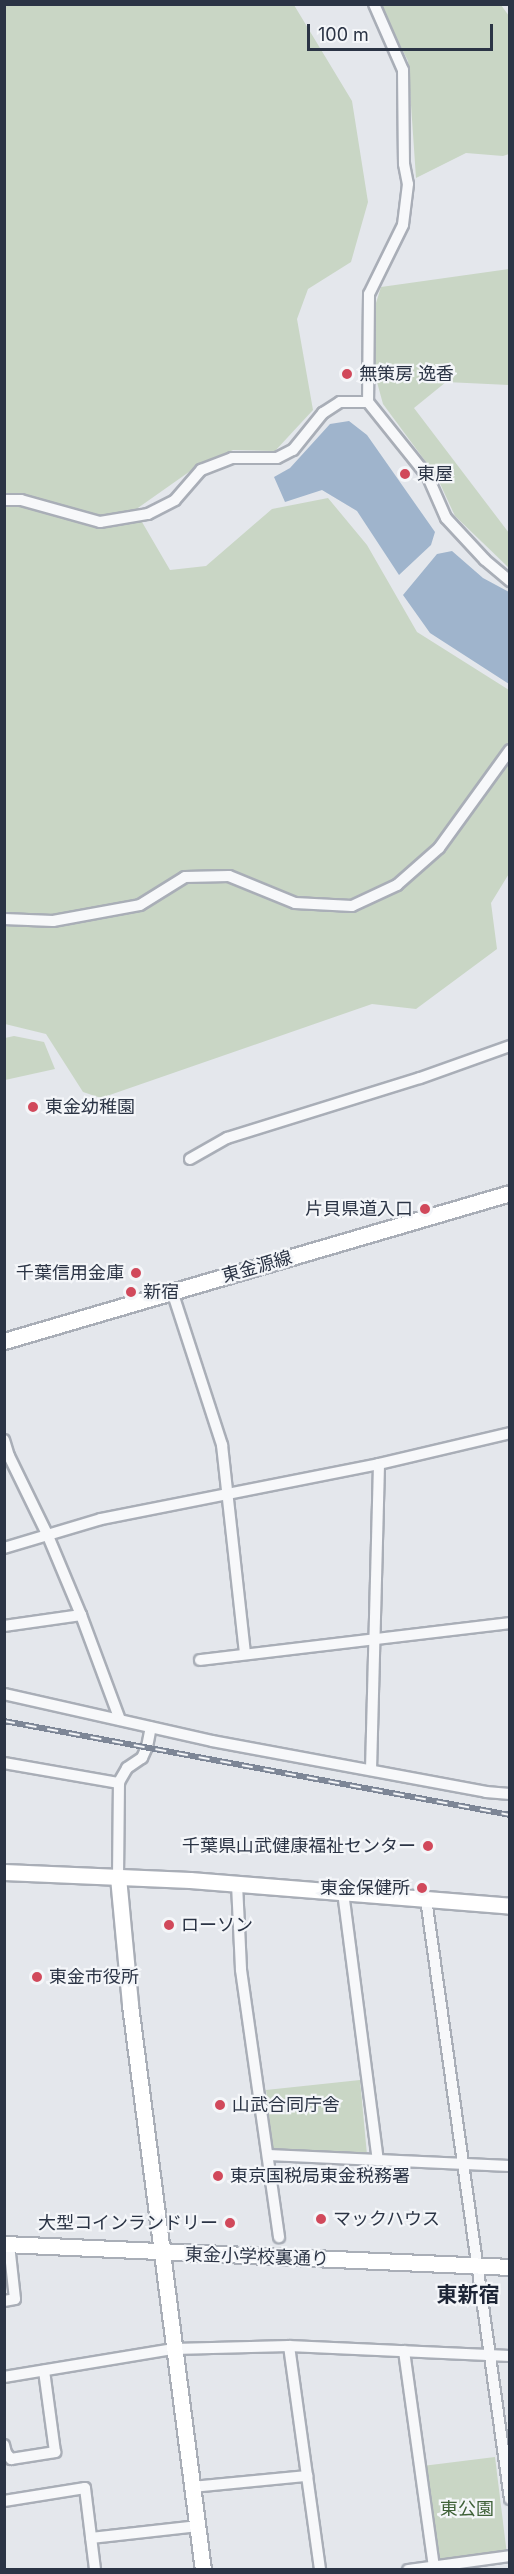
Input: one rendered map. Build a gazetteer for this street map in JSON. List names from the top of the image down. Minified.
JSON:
{"streets":{"street":["東金源線","東金小学校裏通り"]},"districts":["東新宿"],"parks":["東公園"],"places":["無策房 逸香","東屋","東金幼稚園","片貝県道入口","千葉信用金庫","新宿","千葉県山武健康福祉センター","東金保健所","ローソン","東金市役所","山武合同庁舎","東京国税局東金税務署","マックハウス","大型コインランドリー"],"scale_bar":"100 m"}
